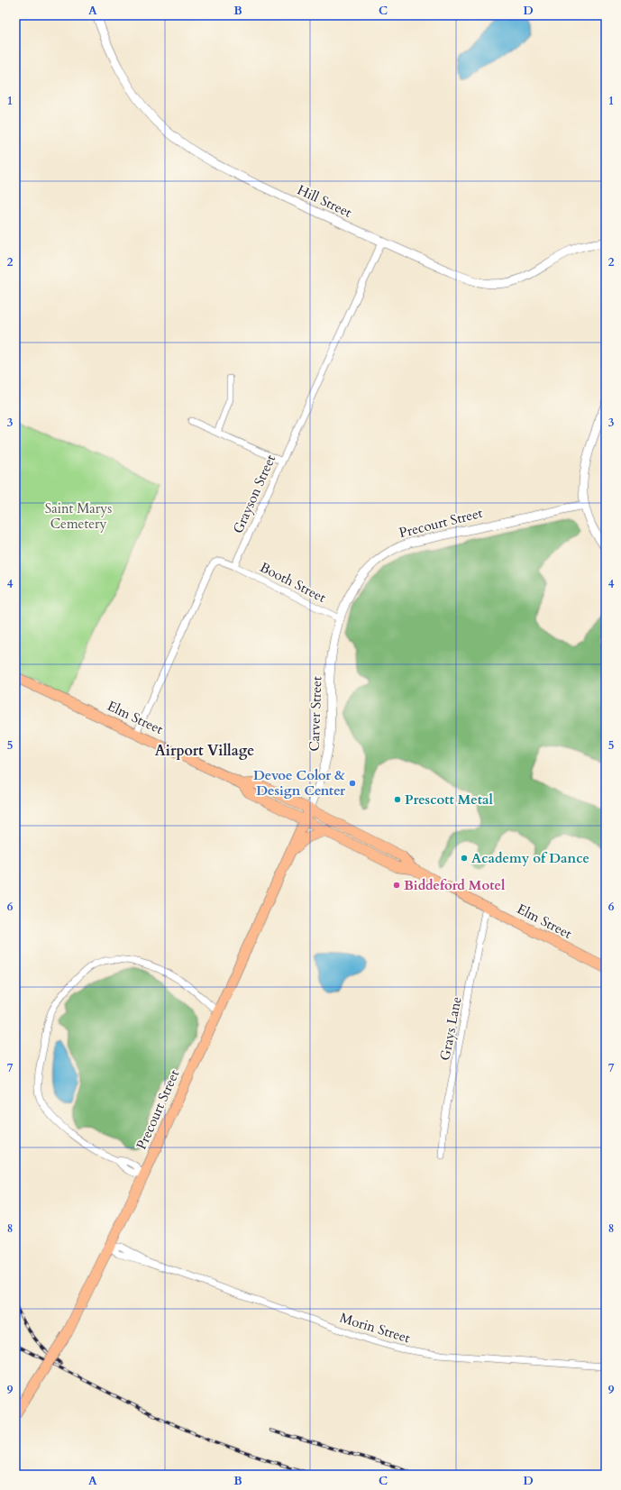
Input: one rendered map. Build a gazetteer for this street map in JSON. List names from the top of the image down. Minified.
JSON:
{"streets":{"main road":["Precourt Street","Elm Street"],"street":["Hill Street","Grayson Street","Booth Street","Carver Street","Grays Lane","Morin Street"]},"crossings":[["Hill Street","Grayson Street"],["Grayson Street","Booth Street"],["Precourt Street","Booth Street"],["Precourt Street","Carver Street"],["Precourt Street","Elm Street"],["Precourt Street","Morin Street"],["Booth Street","Carver Street"],["Carver Street","Elm Street"],["Elm Street","Grays Lane"]],"districts":["Airport Village"],"parks":["Saint Marys Cemetery"],"places":["Devoe Color & Design Center","Prescott Metal","Academy of Dance","Biddeford Motel"],"grid":{"columns":["A","B","C","D"],"rows":["1","2","3","4","5","6","7","8","9"]}}
